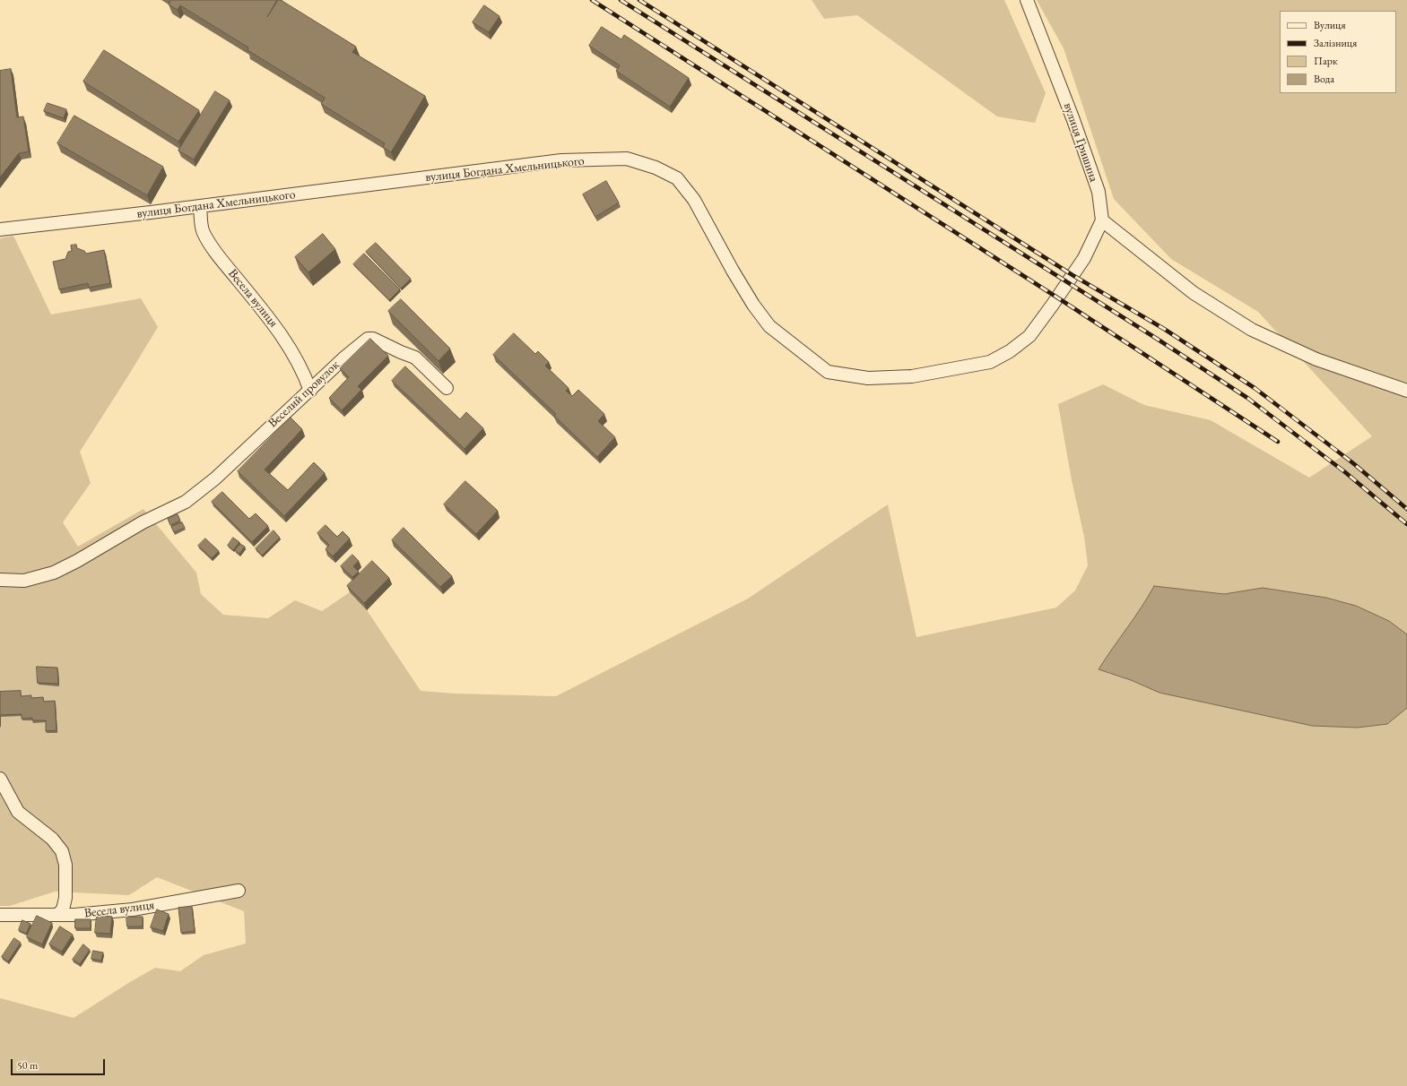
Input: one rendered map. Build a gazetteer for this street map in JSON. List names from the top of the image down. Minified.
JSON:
{"streets":{"street":["вулиця Гришина","вулиця Богдана Хмельницького","Весела вулиця","Веселий провулок"]},"crossings":[["вулиця Гришина","вулиця Богдана Хмельницького"],["вулиця Богдана Хмельницького","Весела вулиця"],["Весела вулиця","Веселий провулок"]],"legend":["Вулиця","Залізниця","Парк","Вода"],"scale_bar":"50 m"}
